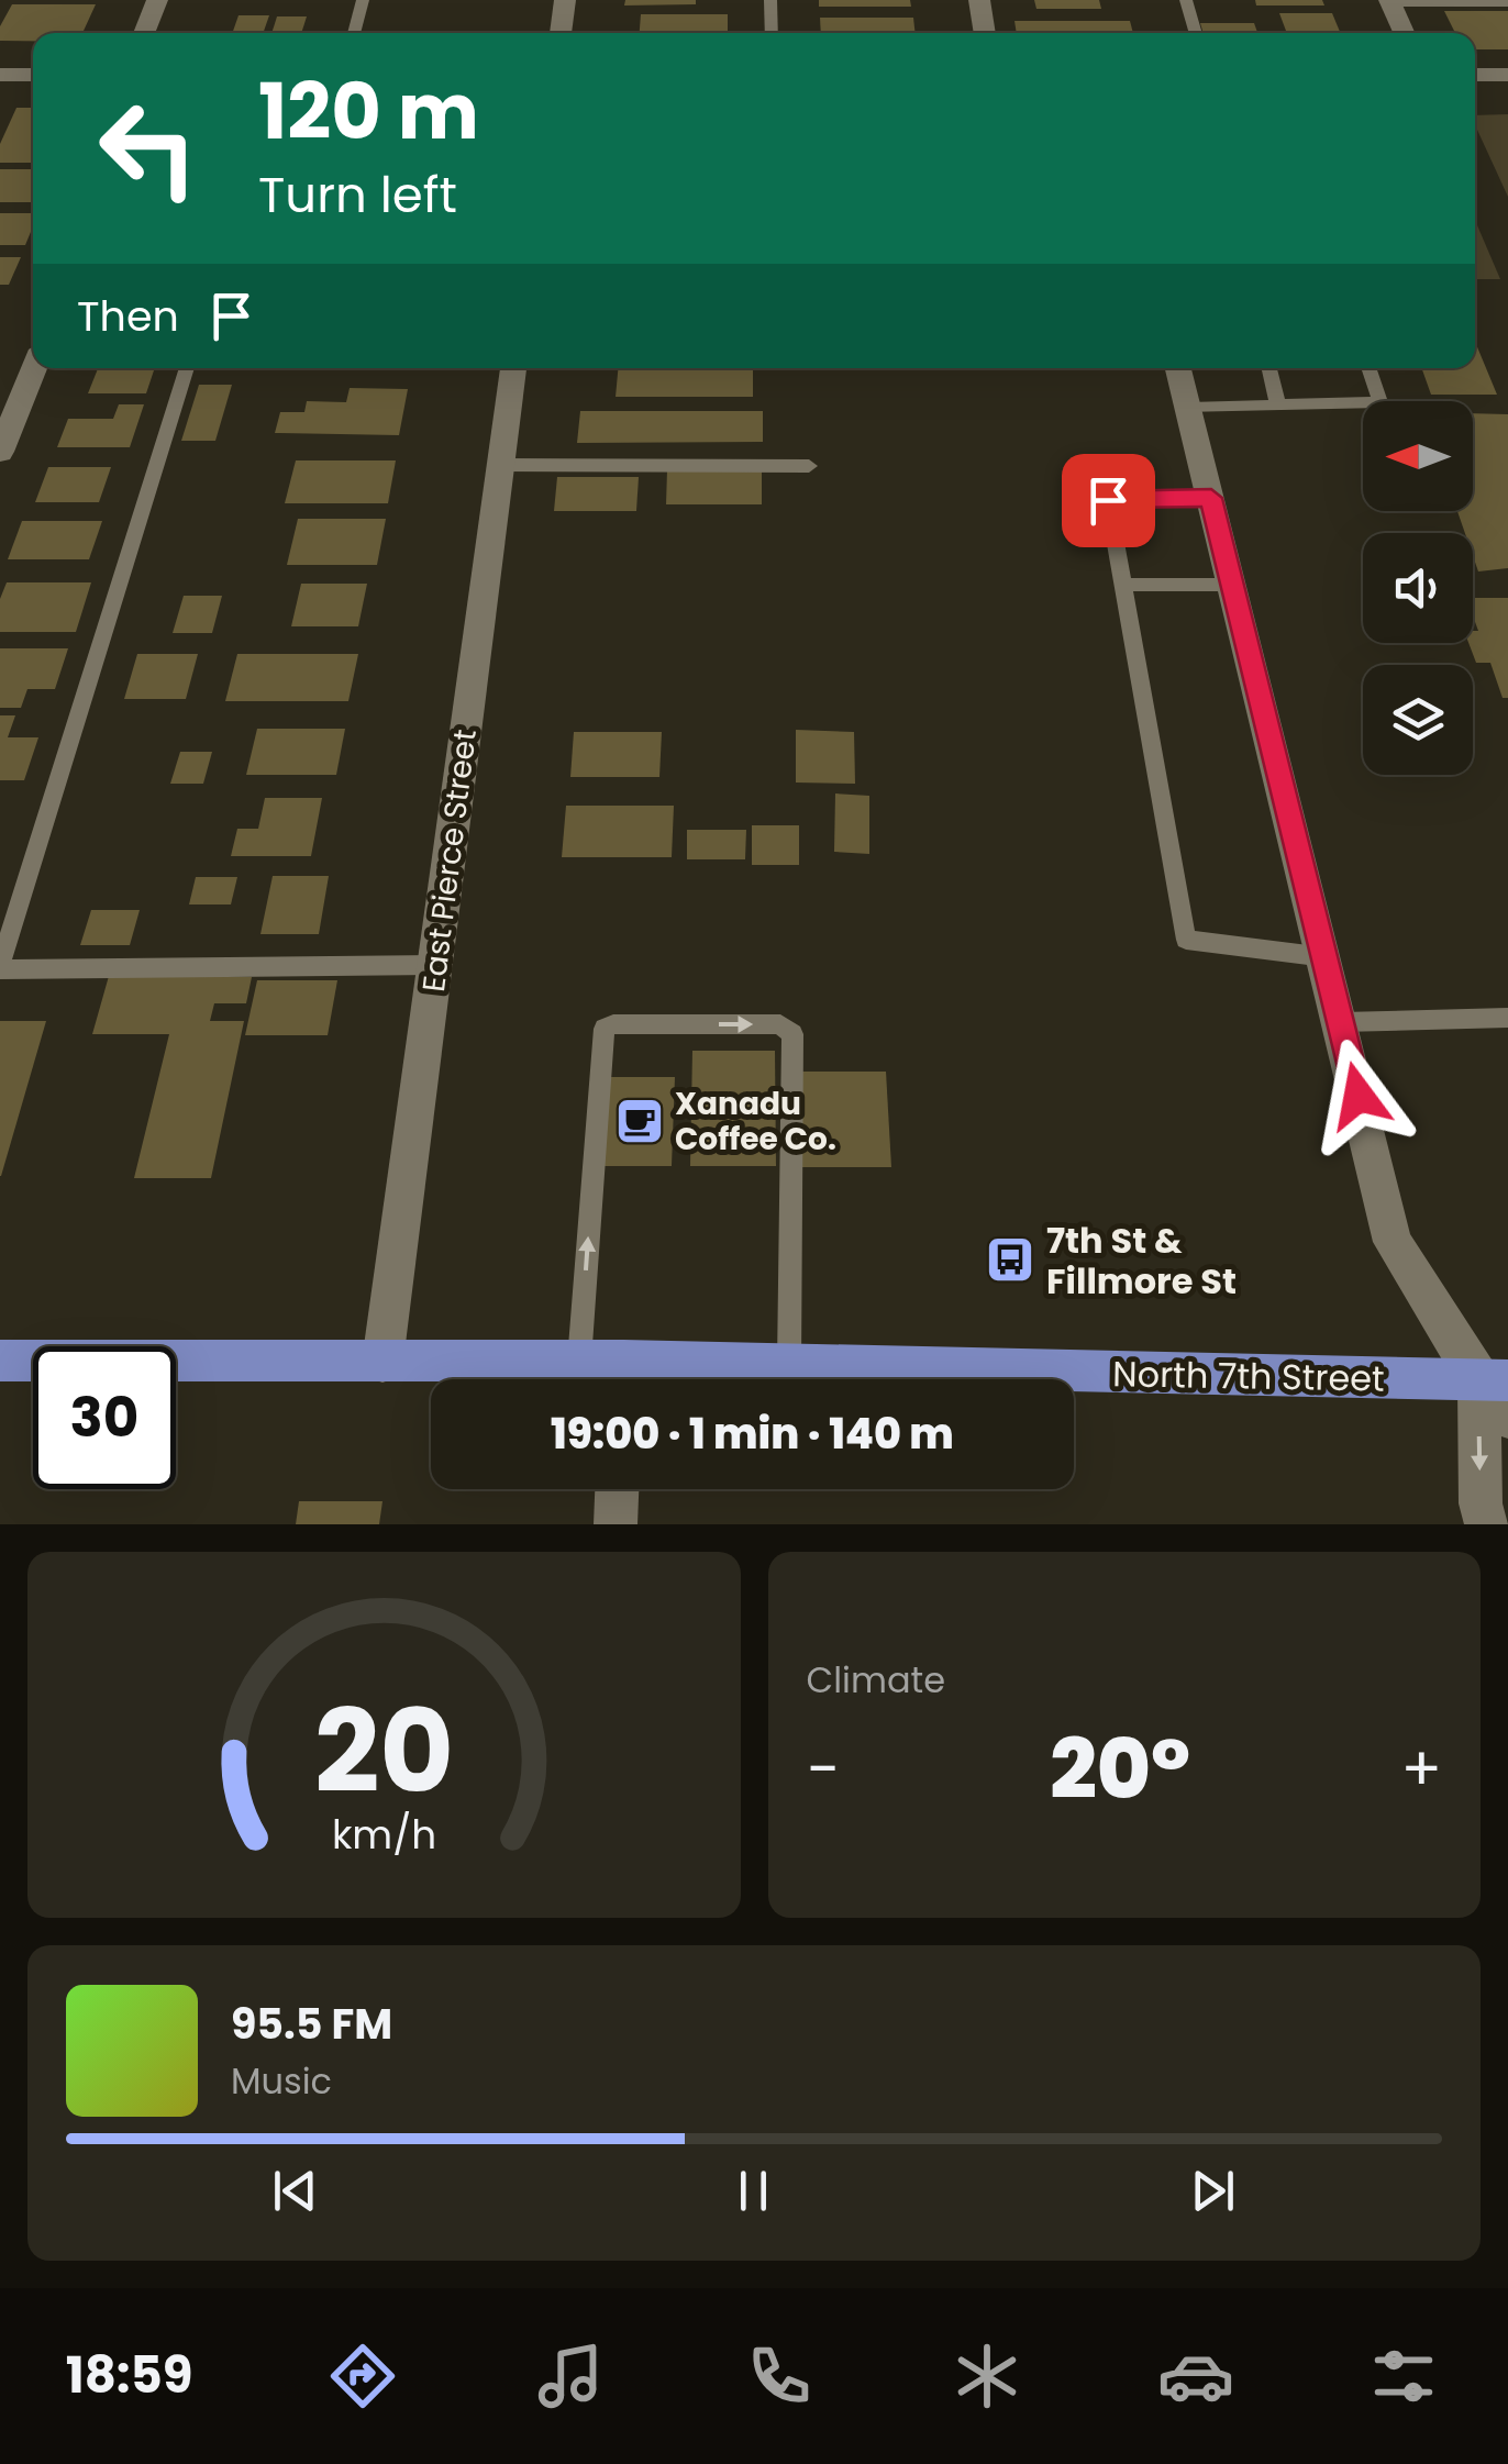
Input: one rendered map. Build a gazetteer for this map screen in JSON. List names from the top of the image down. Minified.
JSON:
{"streets":{"main road":["North 7th Street"],"street":["East Pierce Street"]},"crossings":[["East Pierce Street","North 7th Street"]],"places":{"cafe":["Xanadu Coffee Co."],"bus stop":["7th St & Fillmore St"]},"north":"left","page":{"turn":["120 m","Turn left"],"then":"Then","limit":"30","trip":"19:00 · 1 min · 140 m","tile":"Climate","heat":["−","20°","+"],"song":["95.5 FM","Music"],"tabs":"18:59","gauge":["20","km/h"]}}
